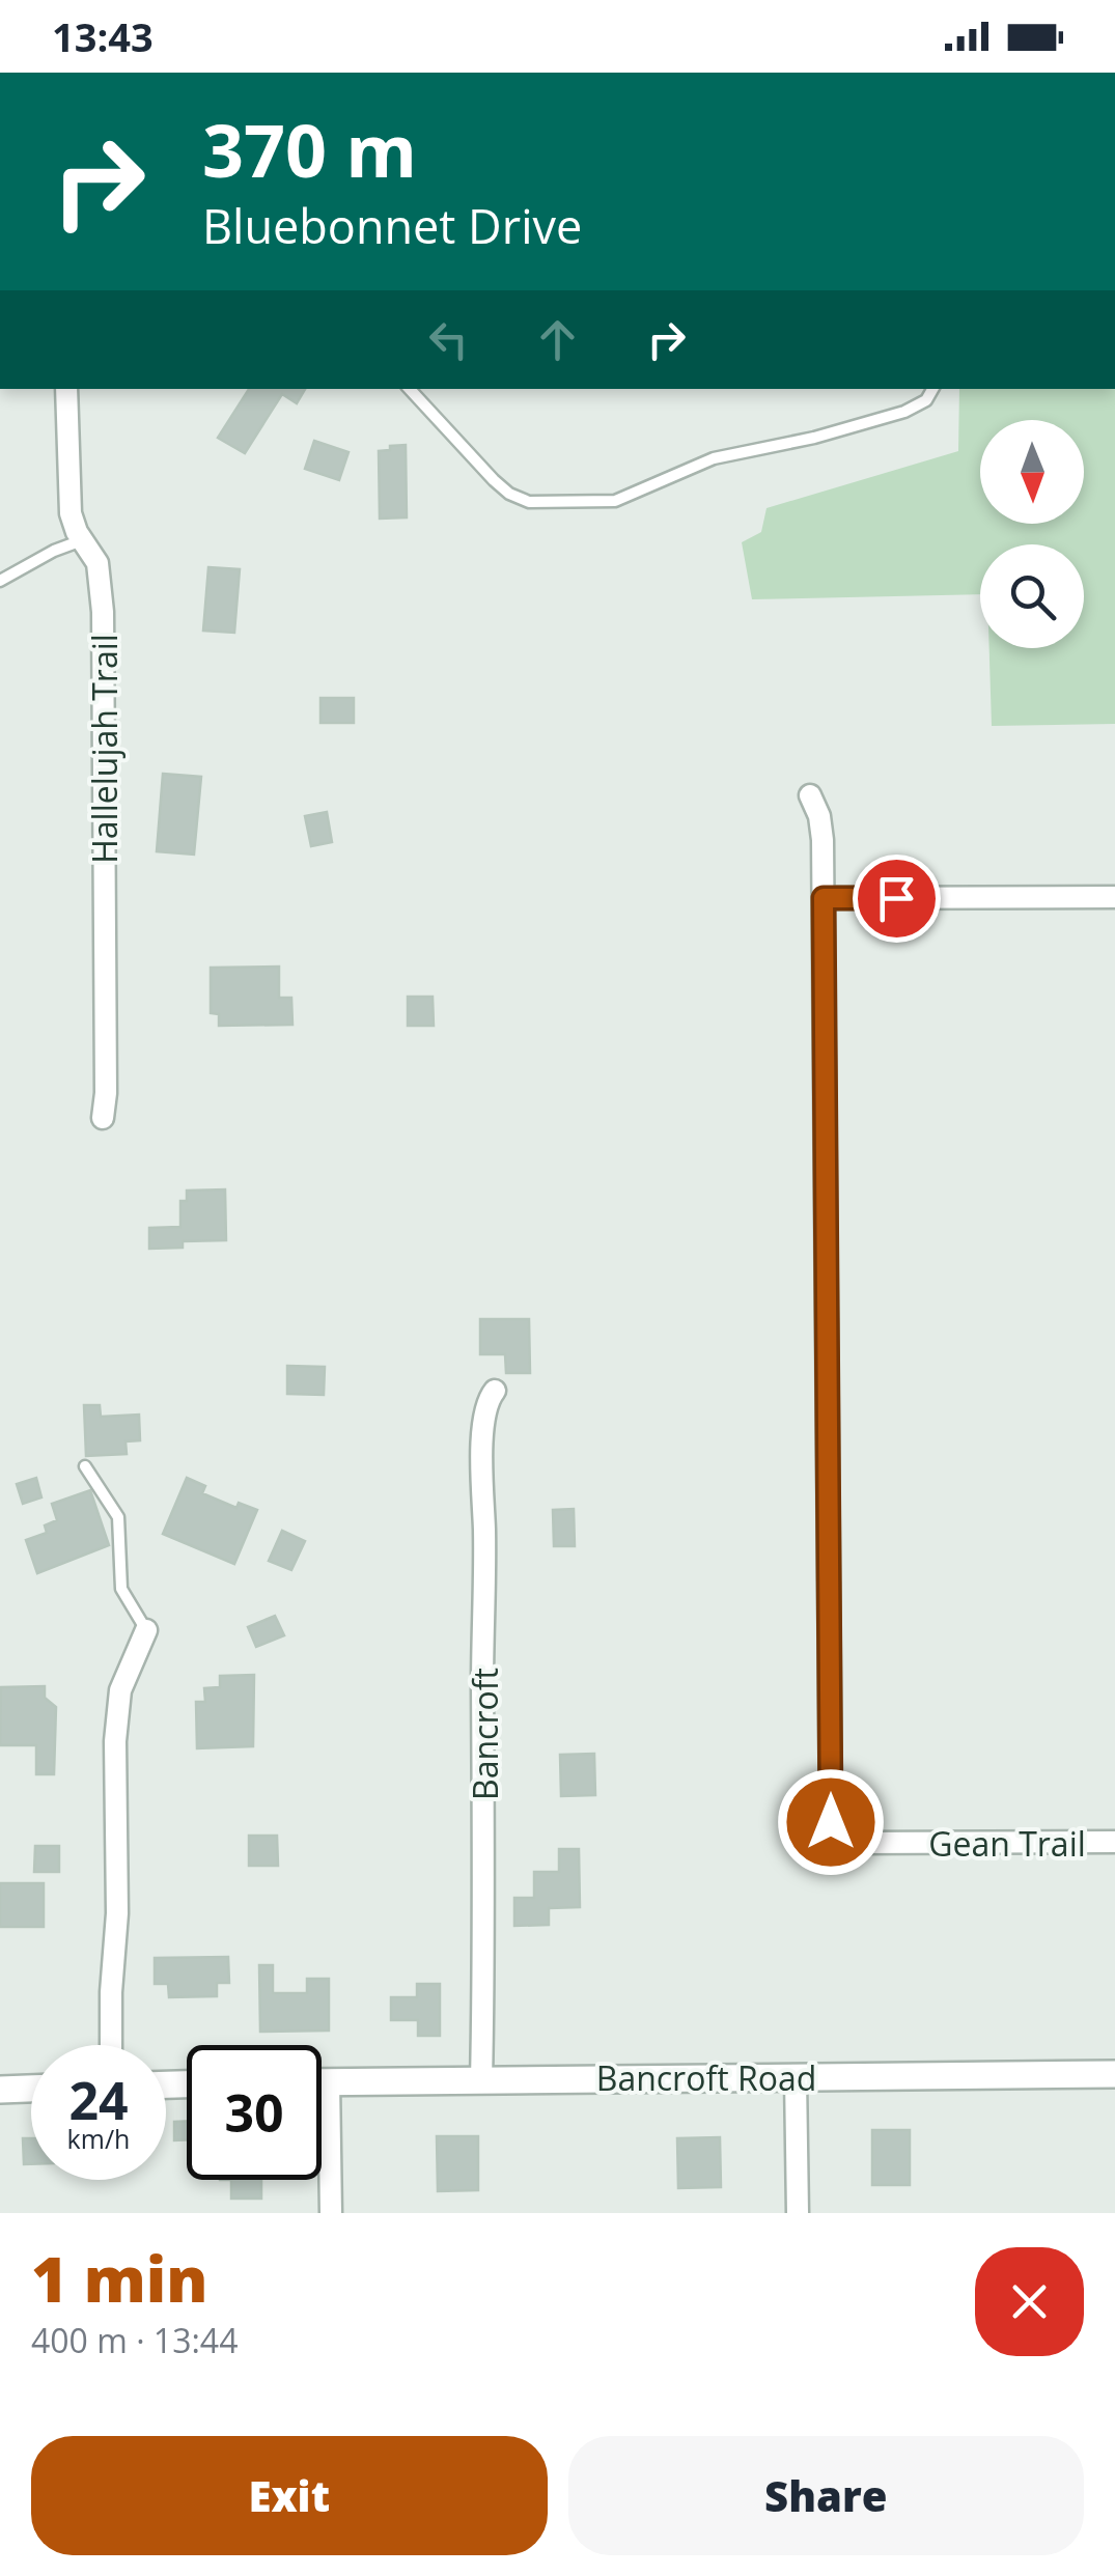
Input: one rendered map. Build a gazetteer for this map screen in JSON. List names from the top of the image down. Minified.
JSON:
{"streets":{"street":["Hallelujah Trail","Bancroft","Gean Trail","Bancroft Road"]},"crossings":[["Bancroft","Bancroft Road"]],"north":"bottom","page":{"status":"13:43","turn":["370 m","Bluebonnet Drive"],"speed":"24 km/h","limit":"30","heading":["1 min","400 m · 13:44"],"buttons":["Exit","Share"]}}
